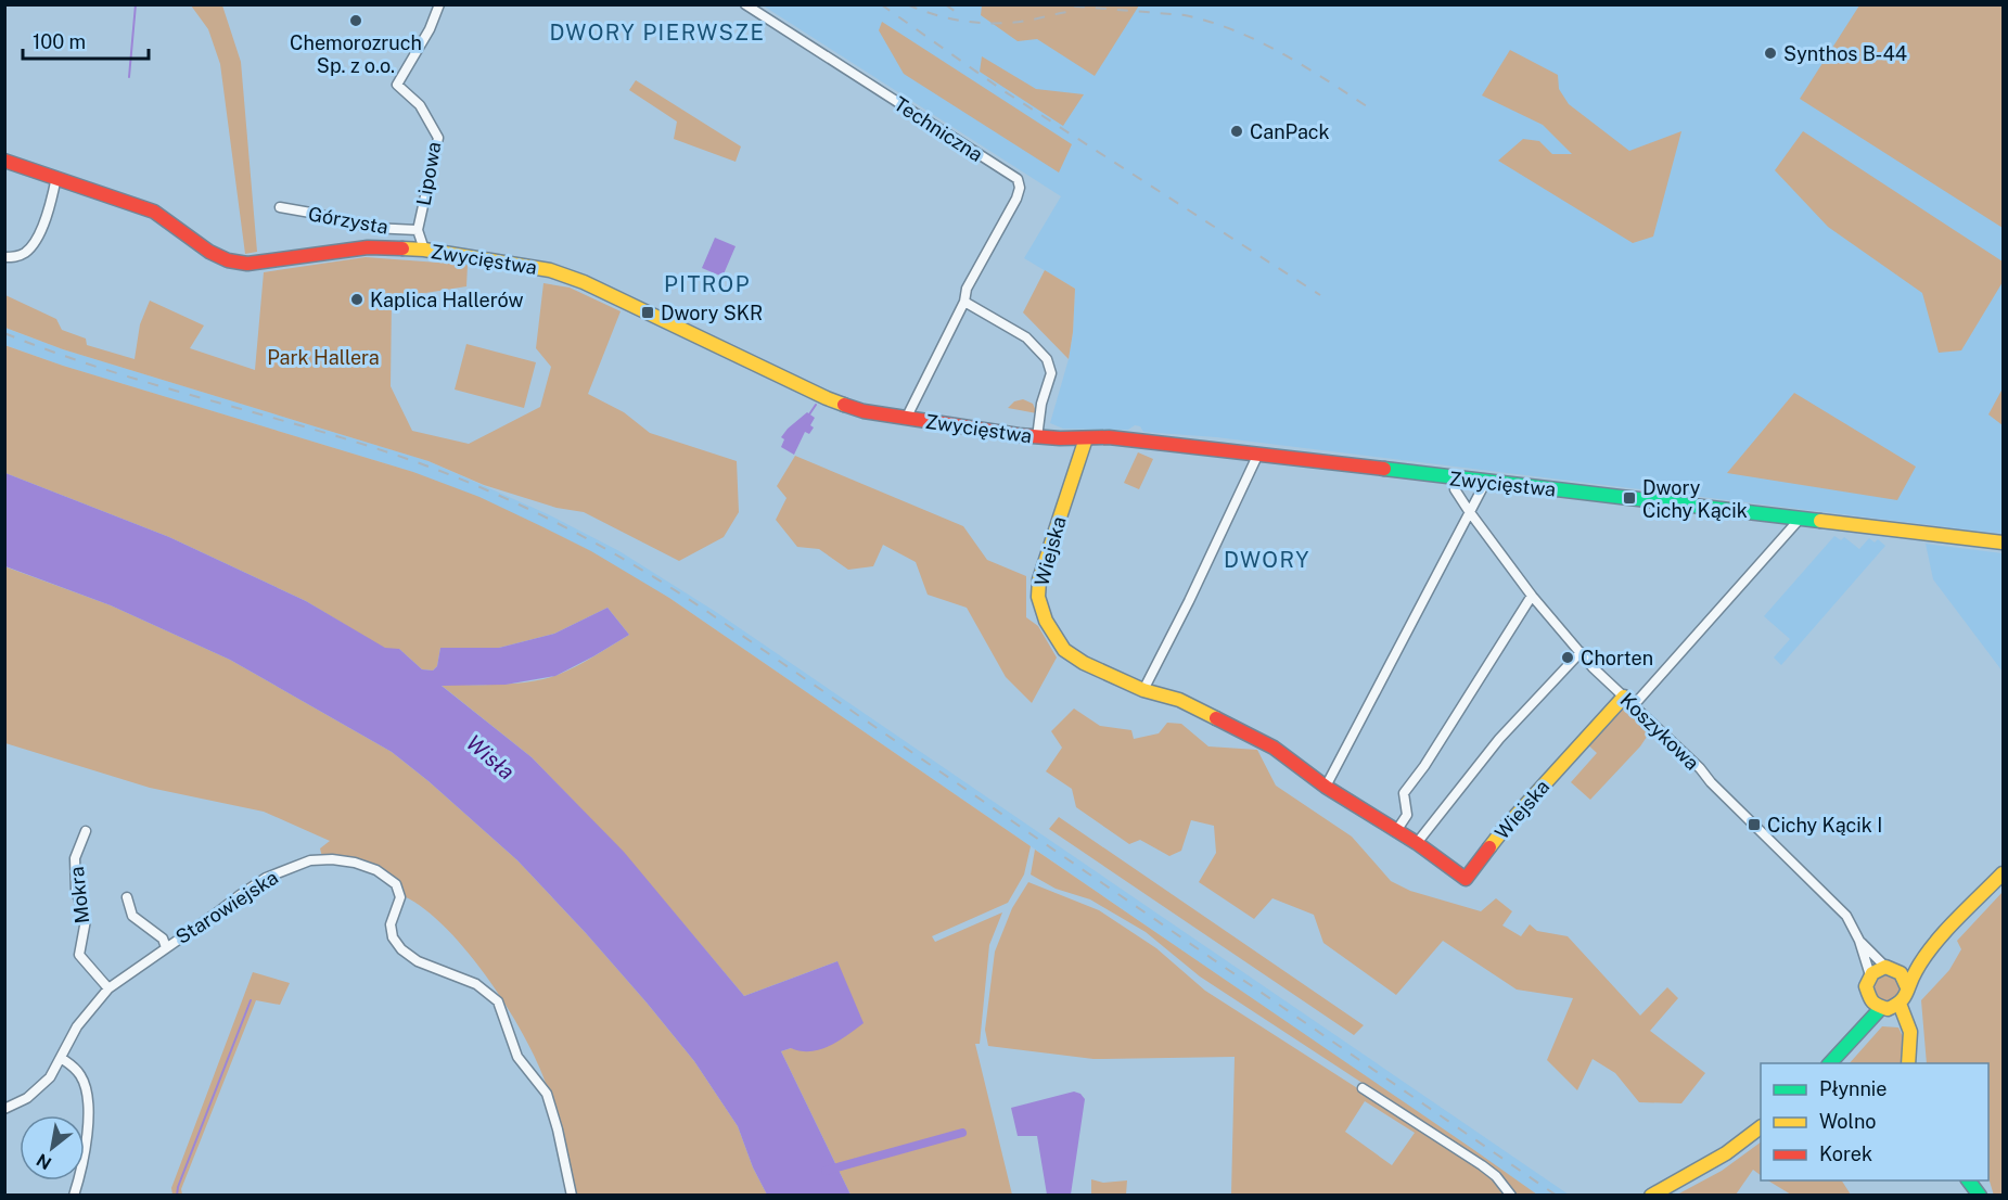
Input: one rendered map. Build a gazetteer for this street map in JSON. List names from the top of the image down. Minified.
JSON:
{"streets":{"street":["Techniczna","Lipowa","Górzysta","Zwycięstwa","Wiejska","Koszykowa","Mokra","Starowiejska"]},"crossings":[["Techniczna","Zwycięstwa"],["Lipowa","Górzysta"],["Lipowa","Zwycięstwa"],["Zwycięstwa","Wiejska"],["Zwycięstwa","Koszykowa"],["Wiejska","Koszykowa"],["Mokra","Starowiejska"]],"districts":["DWORY PIERWSZE","PITROP","DWORY"],"water":["Wisła"],"parks":["Park Hallera"],"places":{"other":["Chemorozruch Sp. z o.o.","Synthos B-44","CanPack","Kaplica Hallerów","Chorten"],"transit":["Dwory SKR","Dwory Cichy Kącik","Cichy Kącik I"]},"legend":["Płynnie","Wolno","Korek"],"scale_bar":"100 m","north":"bottom left"}
